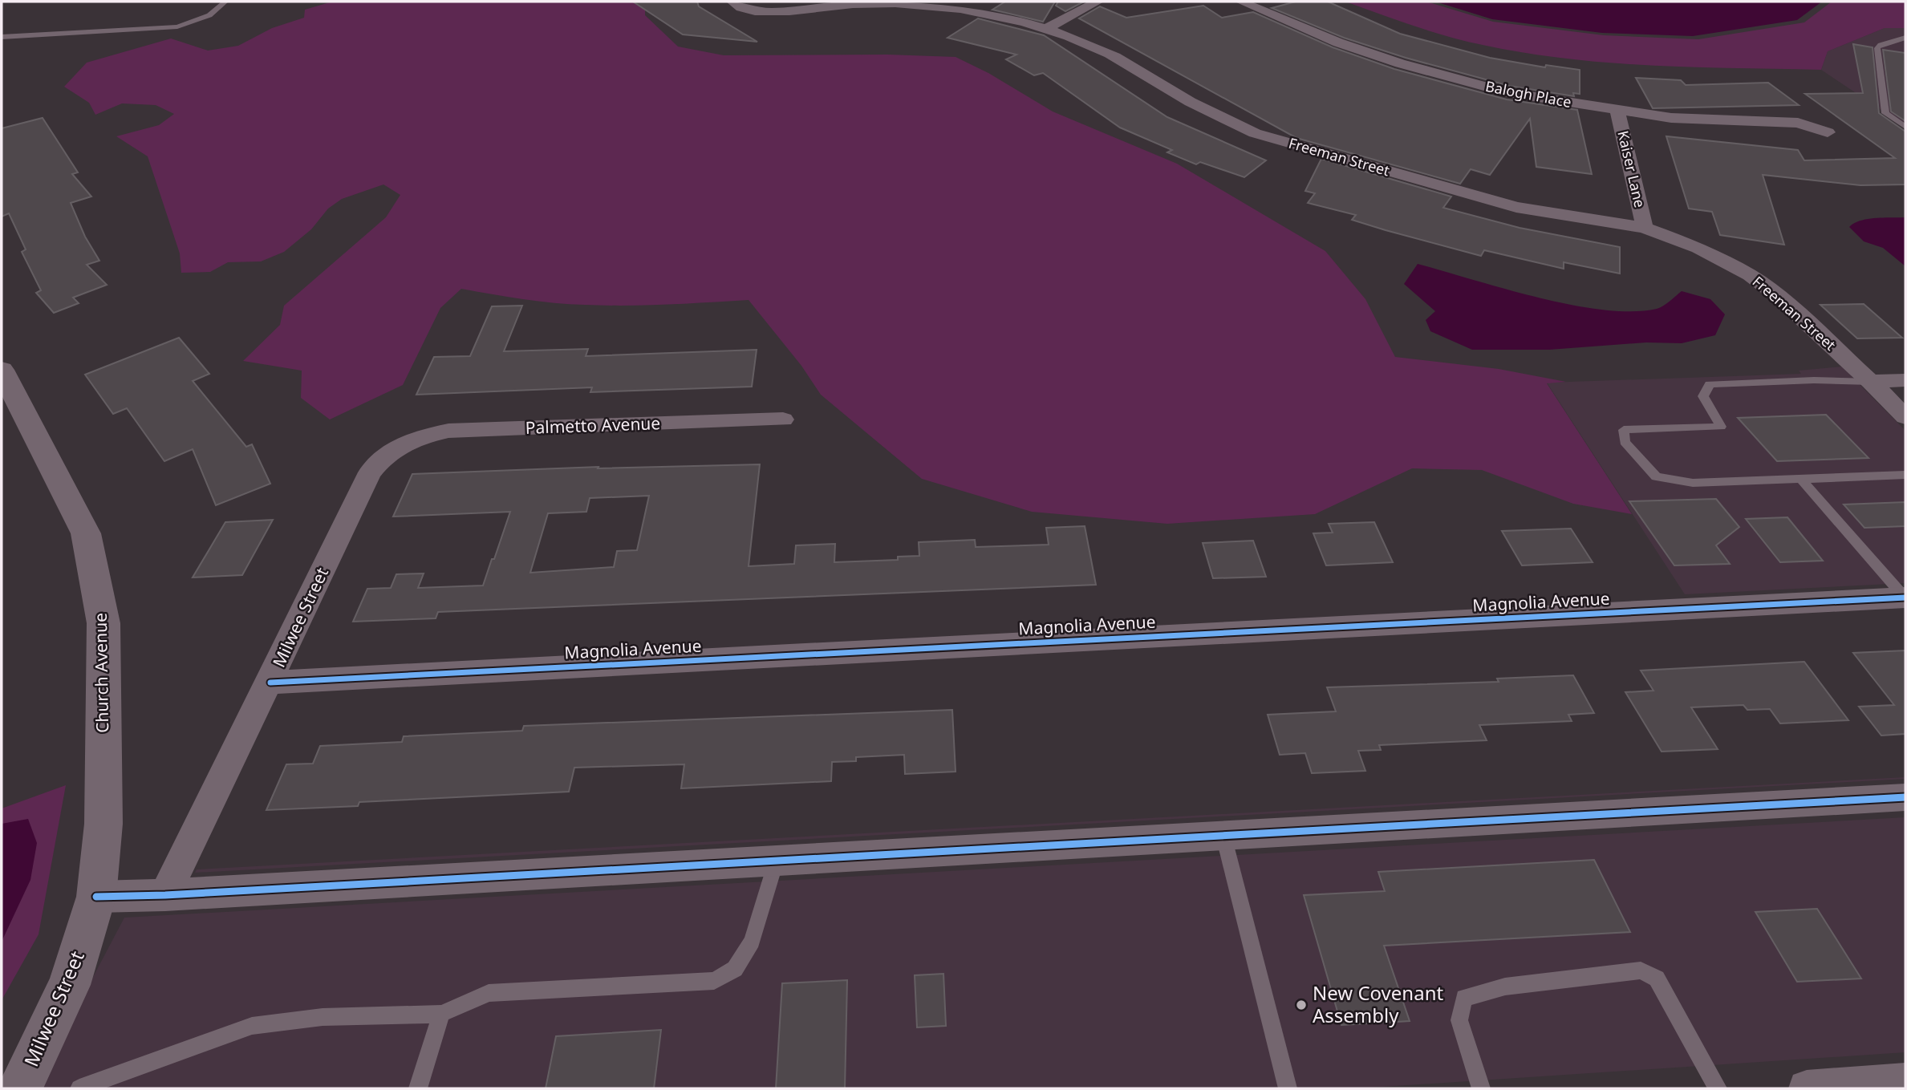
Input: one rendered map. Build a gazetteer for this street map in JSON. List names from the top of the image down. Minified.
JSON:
{"streets":{"street":["Balogh Place","Freeman Street","Kaiser Lane","Palmetto Avenue","Magnolia Avenue","Milwee Street","Church Avenue"]},"crossings":[["Balogh Place","Kaiser Lane"],["Freeman Street","Kaiser Lane"],["Palmetto Avenue","Milwee Street"],["Magnolia Avenue","Milwee Street"],["Milwee Street","Church Avenue"]],"places":["New Covenant Assembly"]}
